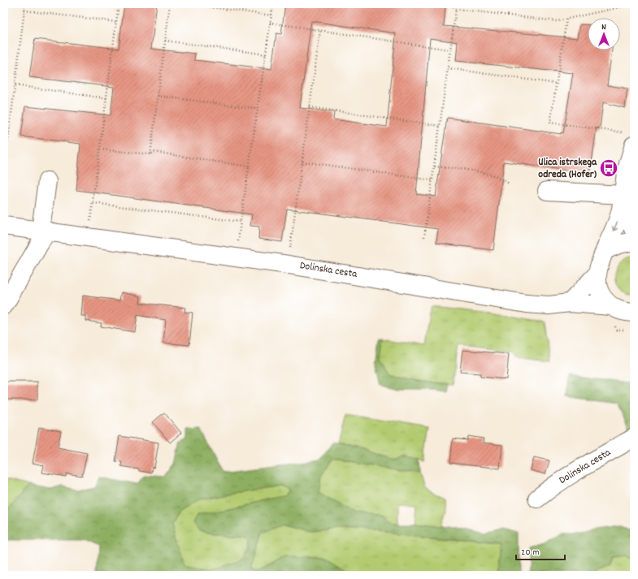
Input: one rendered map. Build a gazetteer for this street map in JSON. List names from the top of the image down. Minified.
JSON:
{"streets":{"street":["Dolinska cesta"]},"places":{"bus stop":["Ulica istrskega odreda (Hofer)"]},"scale_bar":"20 m","north":"top"}
